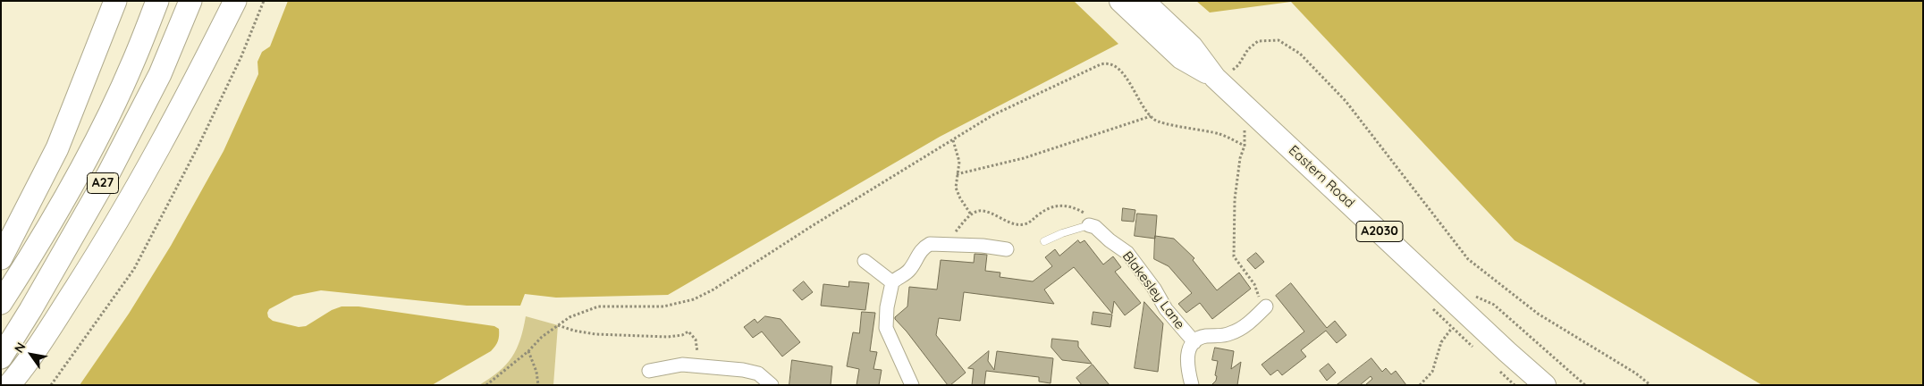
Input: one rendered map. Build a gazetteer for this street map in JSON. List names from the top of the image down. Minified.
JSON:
{"streets":{"highway":["A27"],"main road":["Eastern Road","A2030"],"street":["Blakesley Lane"]},"north":"top left"}
